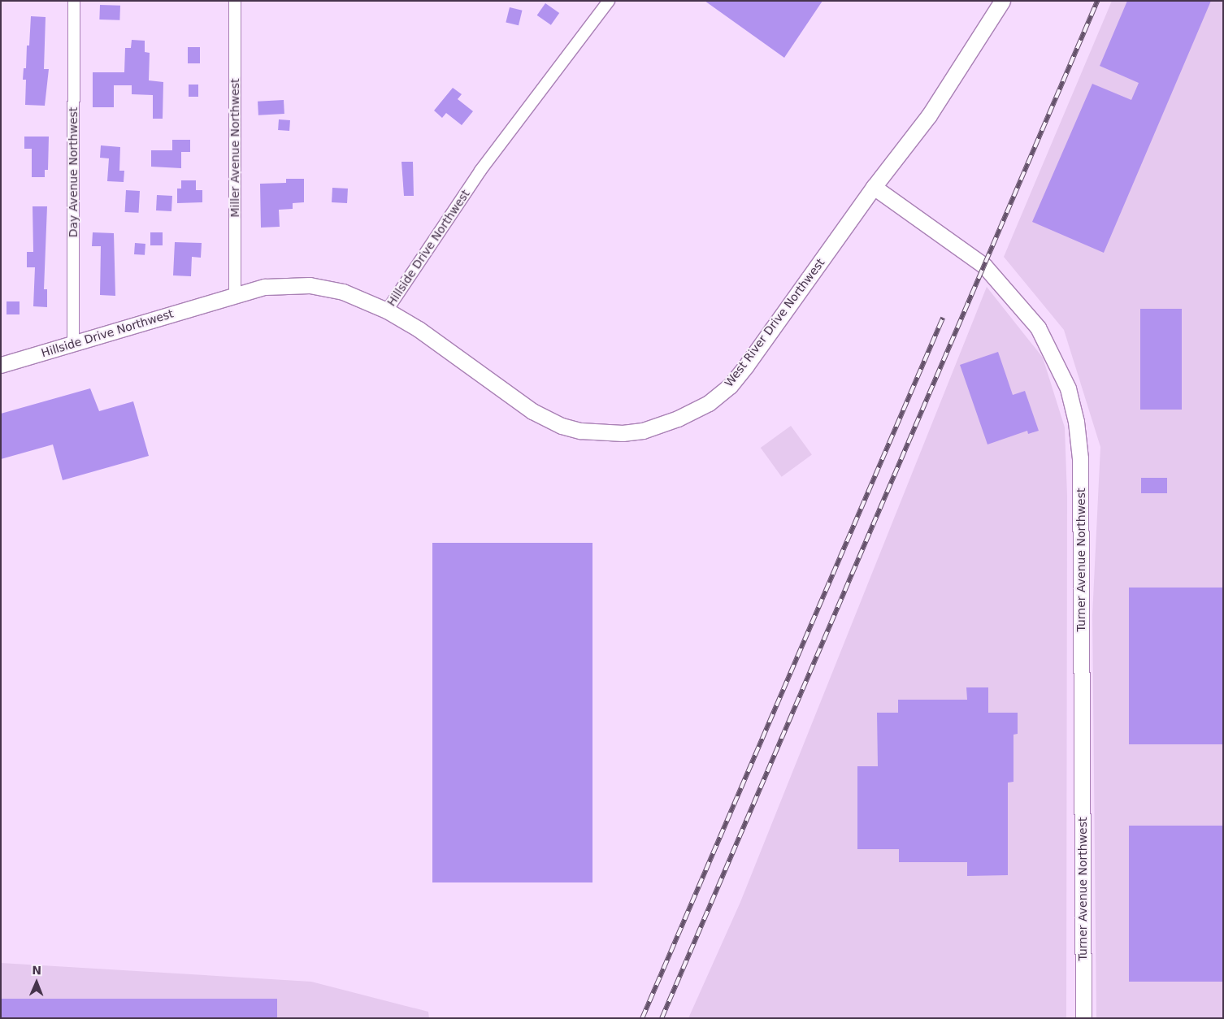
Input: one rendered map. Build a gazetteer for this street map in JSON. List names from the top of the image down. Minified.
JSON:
{"streets":{"main road":["Hillside Drive Northwest","West River Drive Northwest","Turner Avenue Northwest"],"street":["Miller Avenue Northwest","Day Avenue Northwest"]},"crossings":[["Miller Avenue Northwest","Hillside Drive Northwest"],["Day Avenue Northwest","Hillside Drive Northwest"],["Hillside Drive Northwest","West River Drive Northwest"],["West River Drive Northwest","Turner Avenue Northwest"]],"north":"top"}
